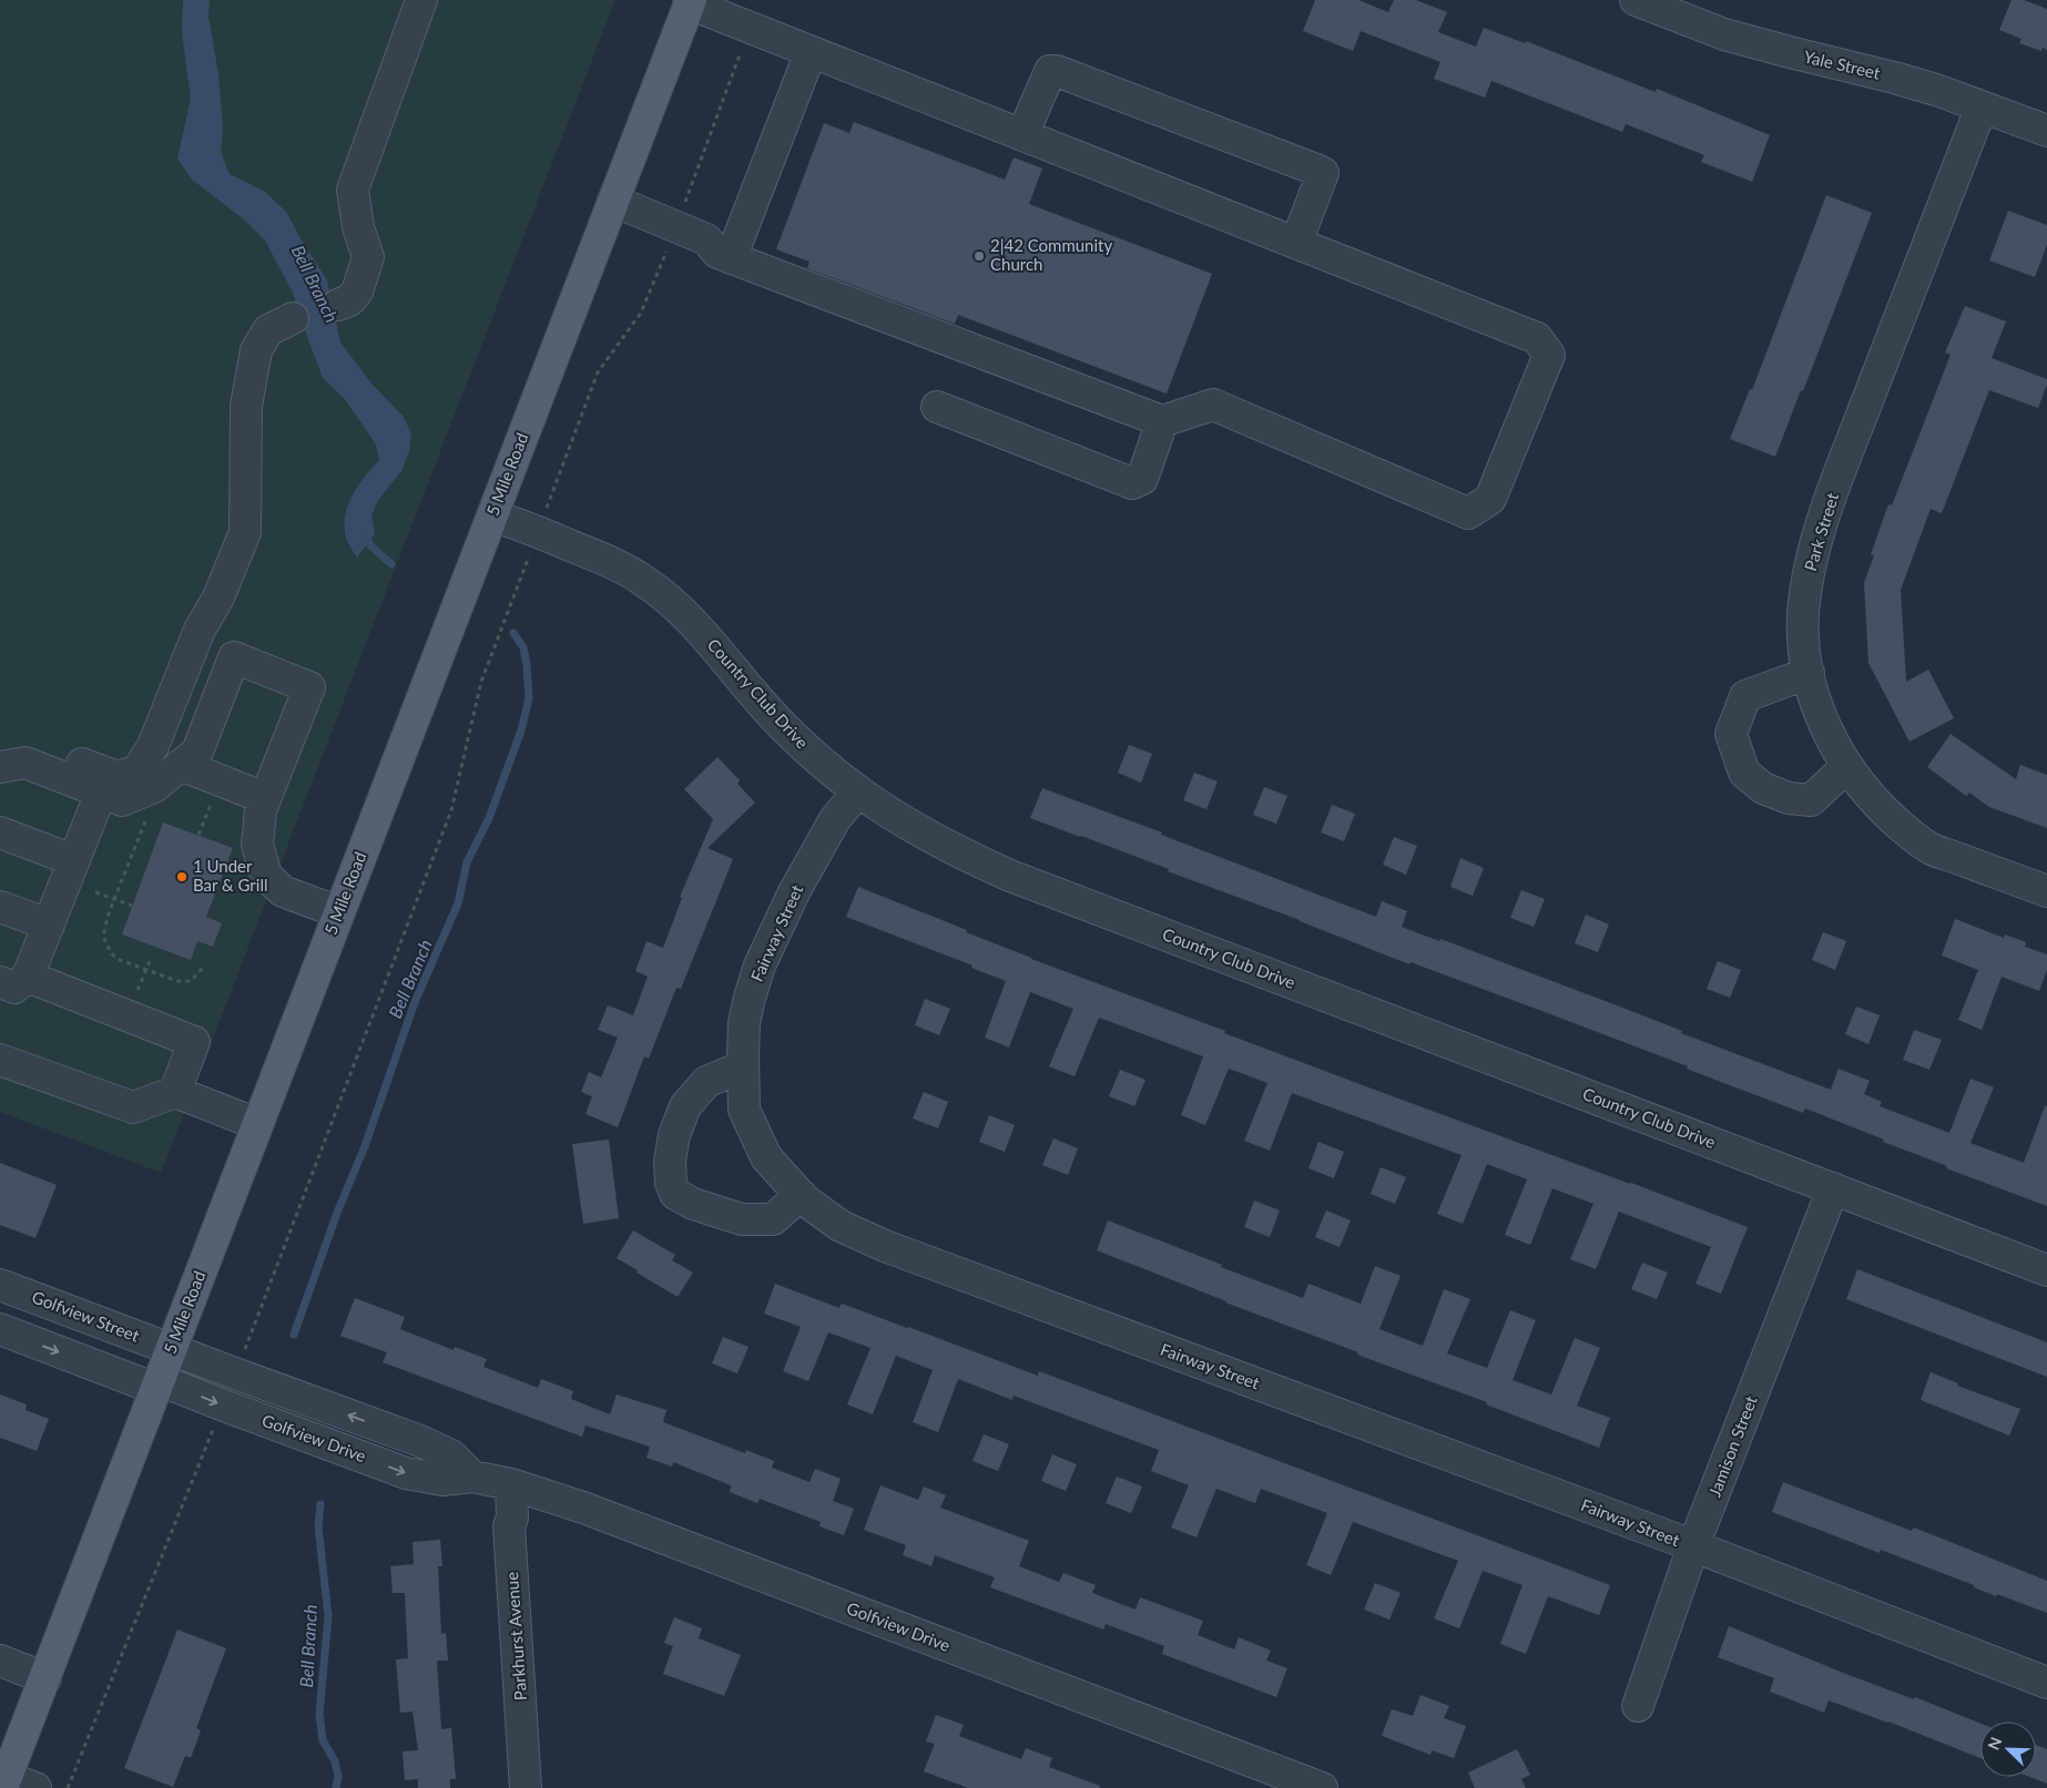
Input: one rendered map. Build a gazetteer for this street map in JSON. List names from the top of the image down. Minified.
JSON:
{"streets":{"main road":["5 Mile Road"],"street":["Yale Street","Park Street","Country Club Drive","Fairway Street","Golfview Street","Golfview Drive","Jamison Street","Parkhurst Avenue"]},"crossings":[["Yale Street","Park Street"],["5 Mile Road","Country Club Drive"],["5 Mile Road","Golfview Street"],["5 Mile Road","Golfview Drive"],["Country Club Drive","Fairway Street"],["Country Club Drive","Jamison Street"],["Fairway Street","Jamison Street"],["Golfview Street","Golfview Drive"],["Golfview Drive","Parkhurst Avenue"]],"water":["Bell Branch"],"places":["2|42 Community Church","1 Under Bar & Grill"],"north":"top left"}
